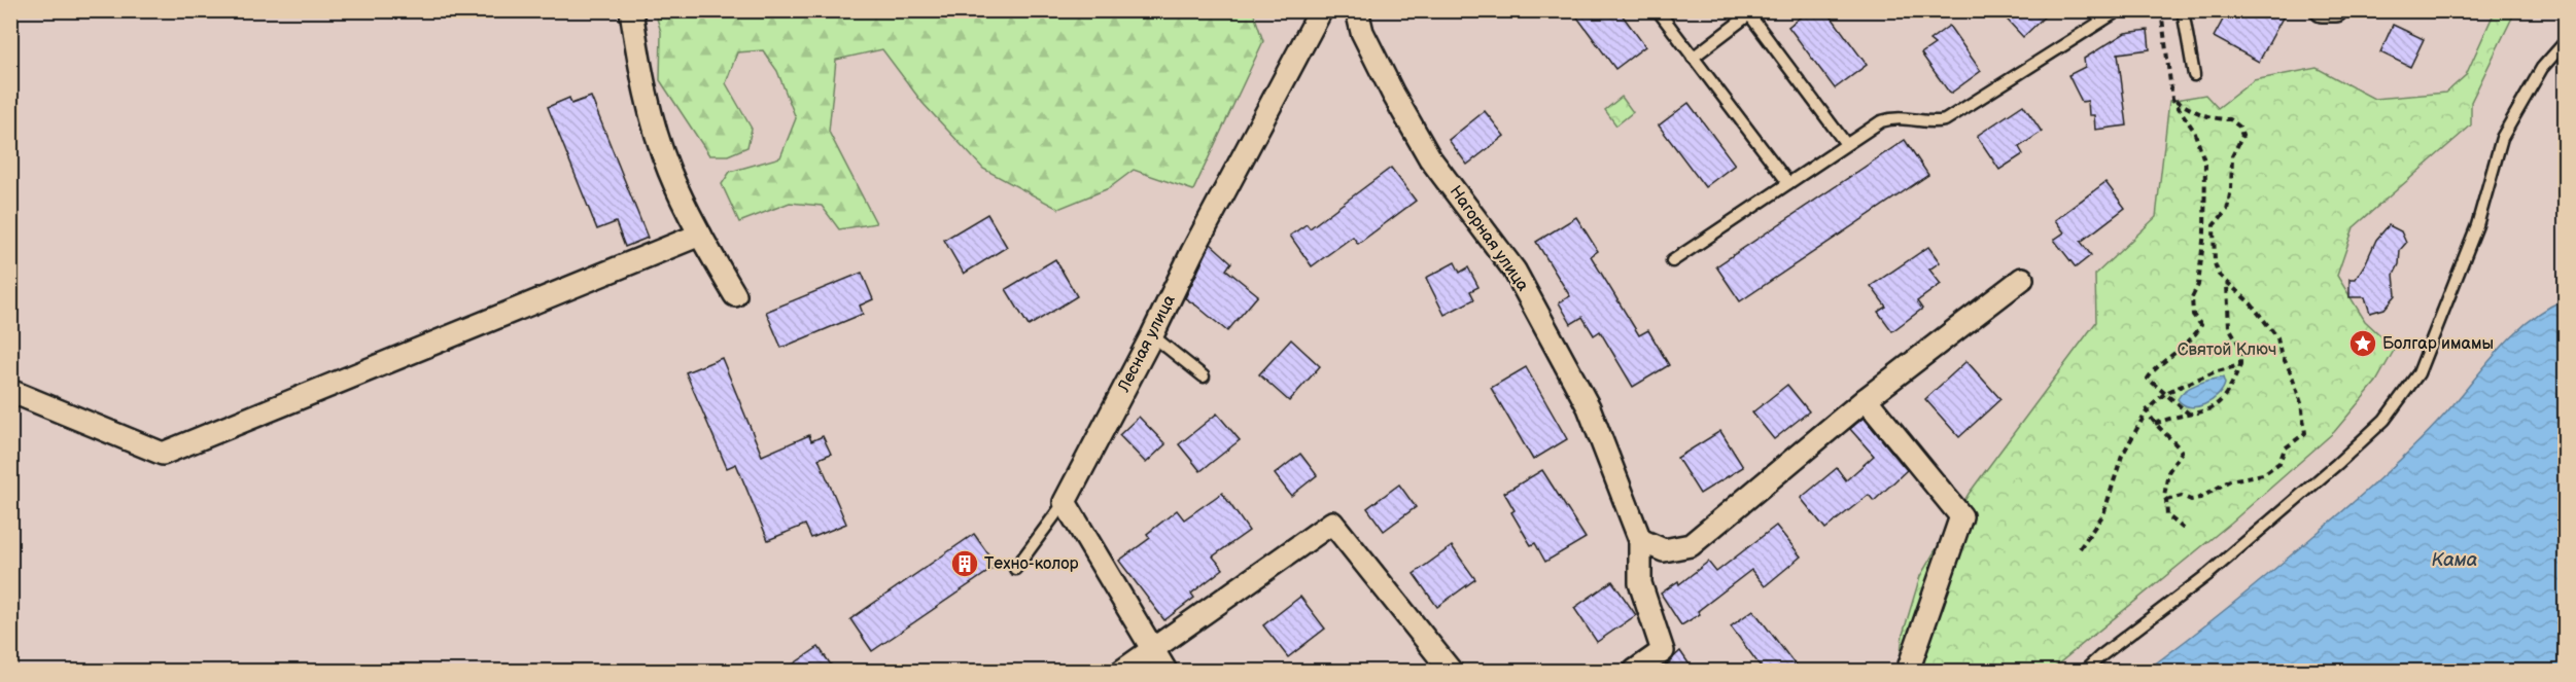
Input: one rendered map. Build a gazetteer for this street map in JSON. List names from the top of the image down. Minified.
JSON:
{"streets":{"street":["Нагорная улица","Лесная улица"]},"water":["Кама"],"parks":["Святой Ключ"],"places":{"place":["Болгар имамы"],"building":["Техно-колор"]}}
